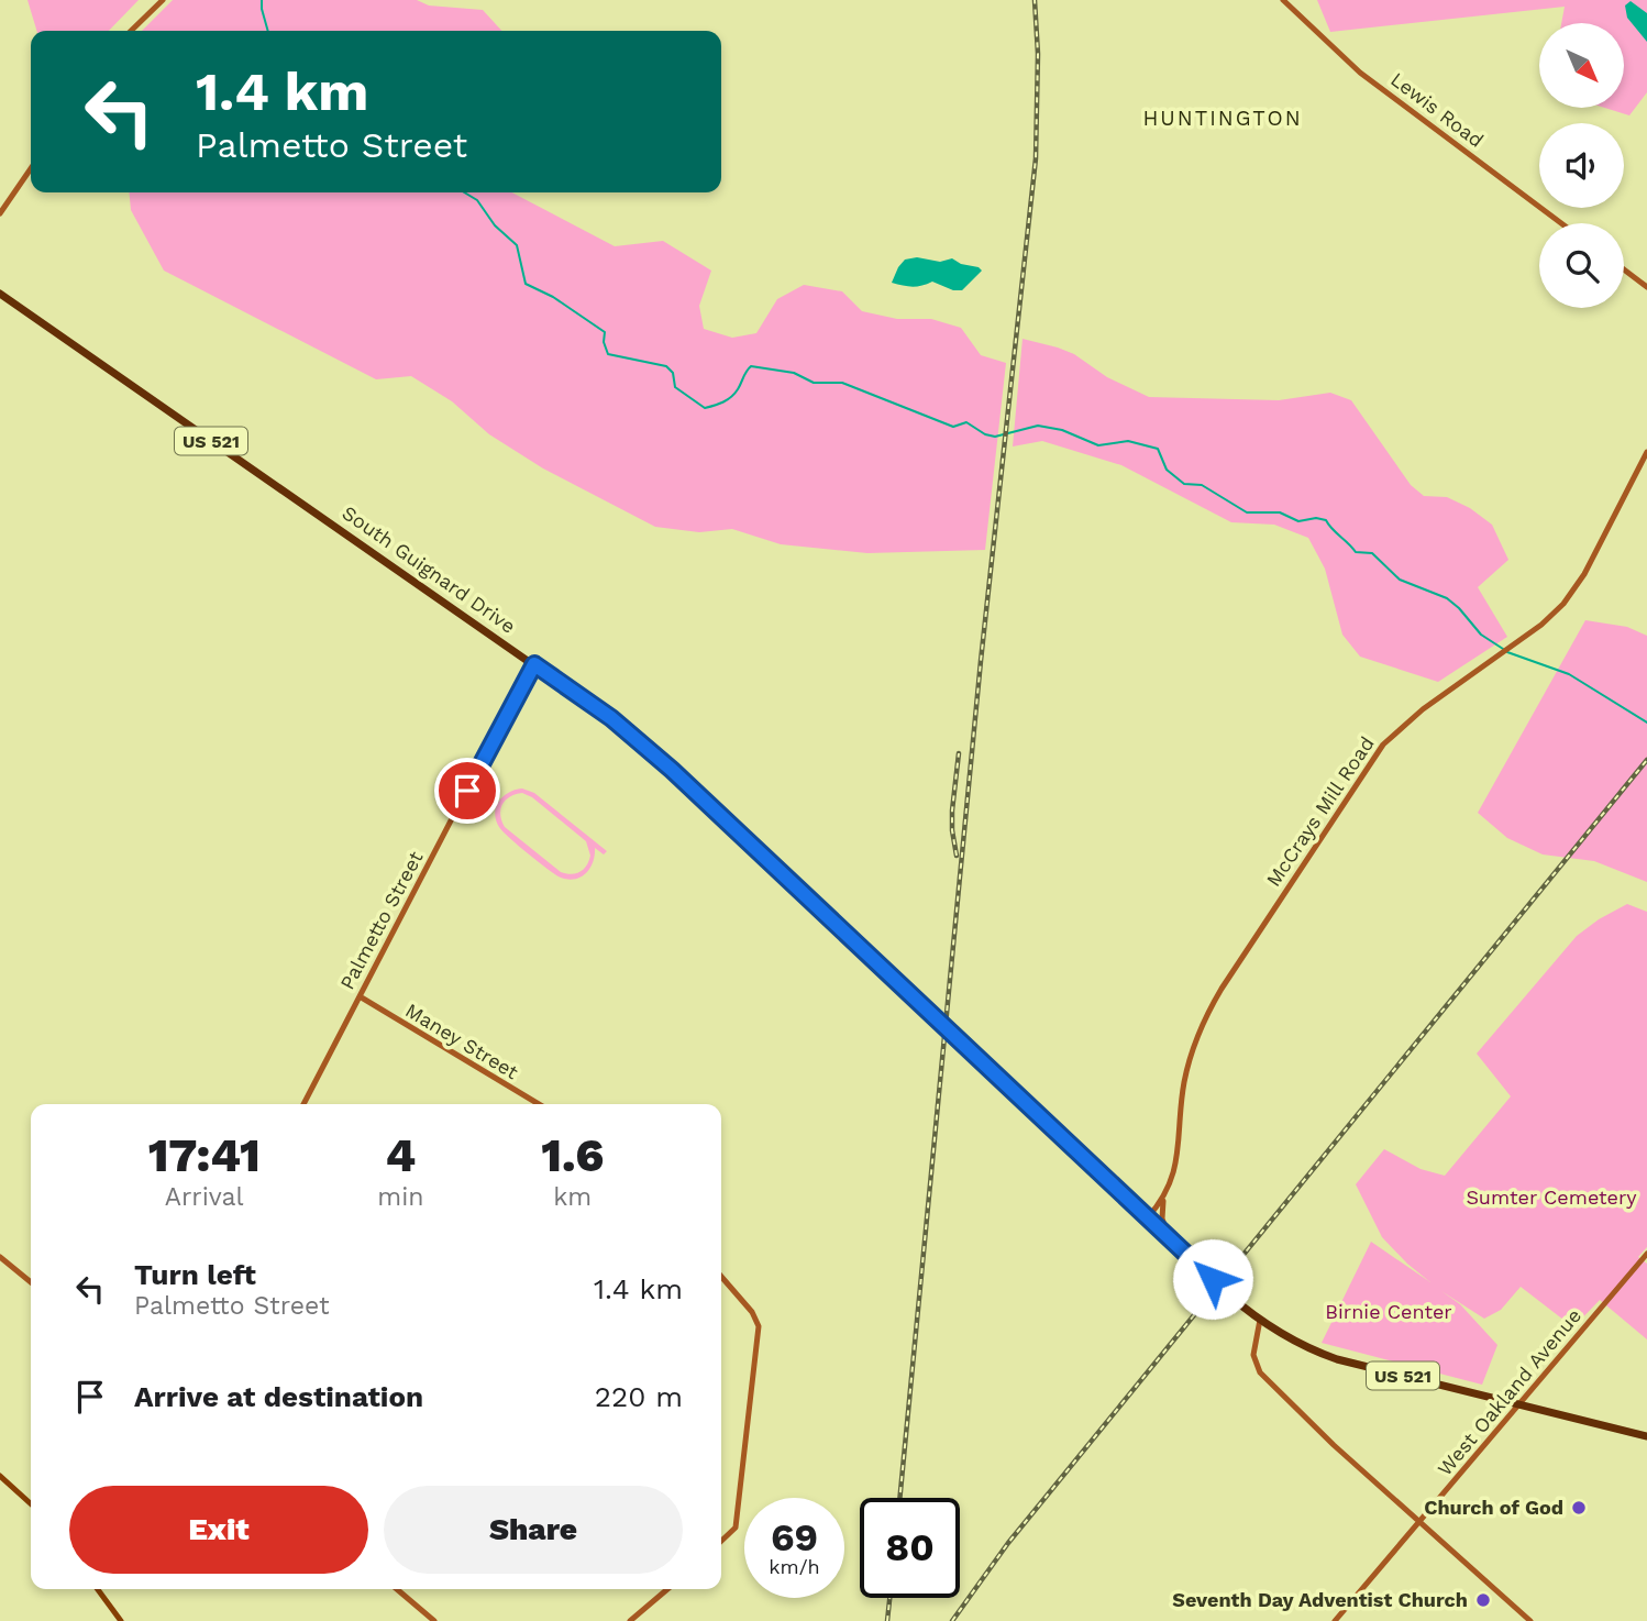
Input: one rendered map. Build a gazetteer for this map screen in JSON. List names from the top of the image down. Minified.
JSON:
{"streets":{"highway":["US 521","South Guignard Drive"],"street":["Lewis Road","McCrays Mill Road","Palmetto Street","Maney Street","West Oakland Avenue"]},"crossings":[["South Guignard Drive","McCrays Mill Road"],["South Guignard Drive","Palmetto Street"],["South Guignard Drive","West Oakland Avenue"],["Palmetto Street","Maney Street"]],"districts":["HUNTINGTON"],"parks":["Sumter Cemetery","Birnie Center"],"places":["Church of God","Seventh Day Adventist Church"],"north":"bottom right","page":{"turn":["1.4 km","Palmetto Street"],"eta":["17:41","Arrival","4","min","1.6","km"],"list":[{"name":"Turn left","note":"Palmetto Street","value":"1.4 km"},{"name":"Arrive at destination","value":"220 m"}],"buttons":["Exit","Share"],"speed":"69 km/h","limit":"80"}}
